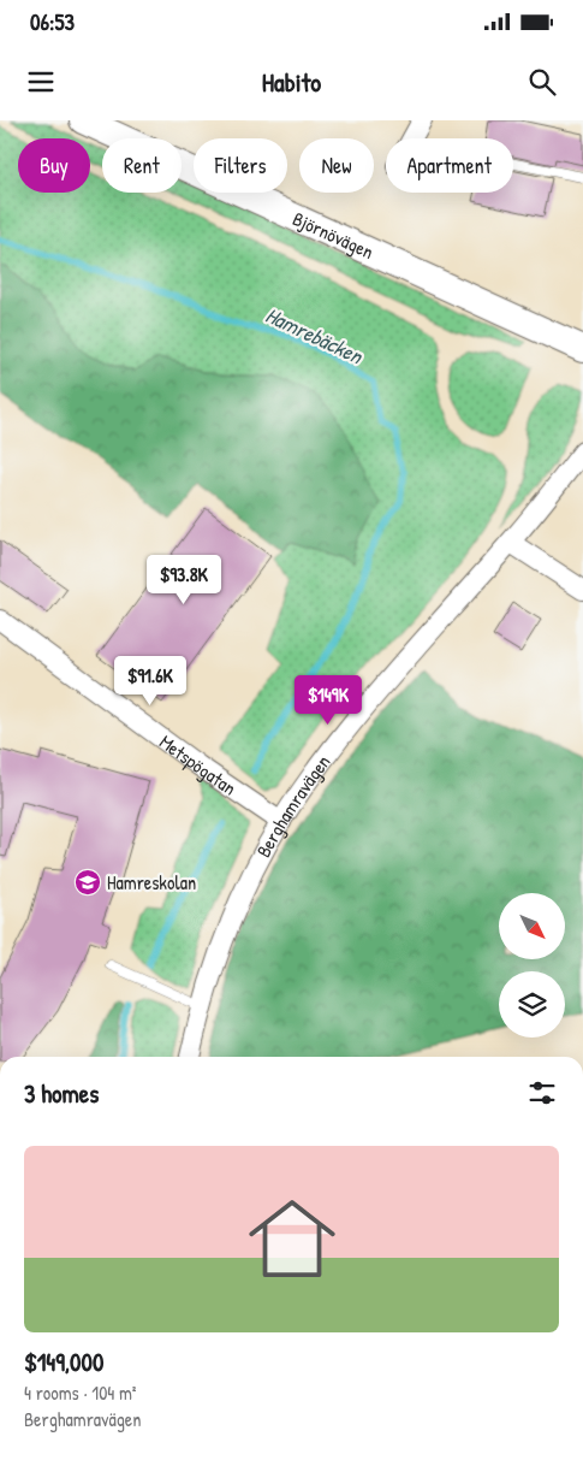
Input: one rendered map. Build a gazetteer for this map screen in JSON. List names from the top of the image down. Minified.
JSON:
{"streets":{"main road":["Björnövägen"],"street":["Metspögatan","Berghamravägen"]},"crossings":[["Metspögatan","Berghamravägen"]],"water":["Hamrebäcken"],"places":{"school or university":["Hamreskolan"]},"north":"bottom right","page":{"status":"06:53","header":"Habito","chip":["Buy","Rent","Filters","New","Apartment"],"price":["$93.8K","$91.6K","$149K"],"heading":"3 homes","list":[{"name":"$149,000","note":"4 rooms · 104 m² · Berghamravägen"}]}}
